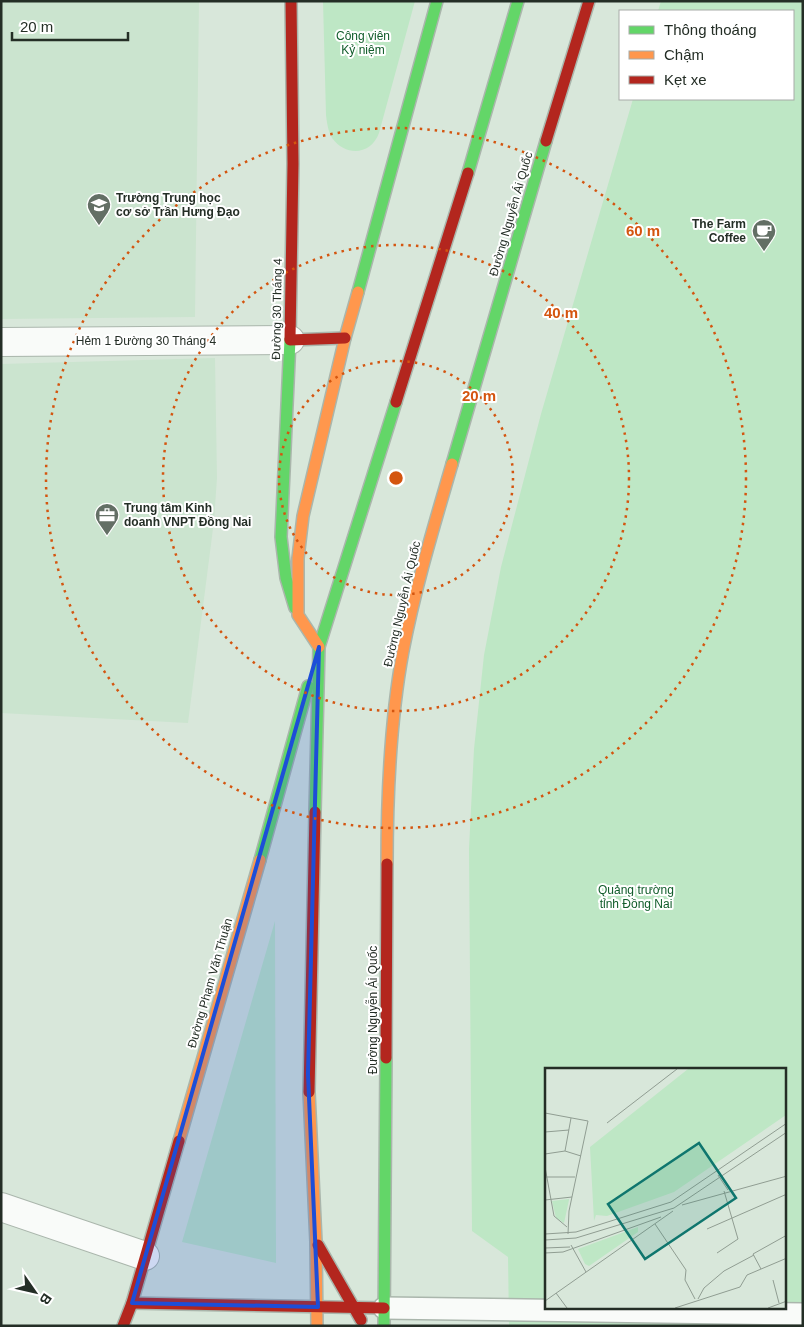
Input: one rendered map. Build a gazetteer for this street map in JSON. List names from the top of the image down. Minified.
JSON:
{"streets":{"main road":["Đường Nguyễn Ái Quốc","Đường 30 Tháng 4","Đường Phạm Văn Thuận"],"street":["Hẻm 1 Đường 30 Tháng 4"]},"crossings":[["Đường 30 Tháng 4","Hẻm 1 Đường 30 Tháng 4"]],"parks":["Công viên Kỷ niệm","Quảng trường tỉnh Đồng Nai"],"places":{"school or university":["Trường Trung học cơ sở Trần Hưng Đạo"],"cafe":["The Farm Coffee"],"office":["Trung tâm Kinh doanh VNPT Đồng Nai"]},"legend":["Thông thoáng","Chậm","Kẹt xe"],"scale_bar":"20 m","north":"bottom right","rings":["60 m","40 m","20 m"]}
